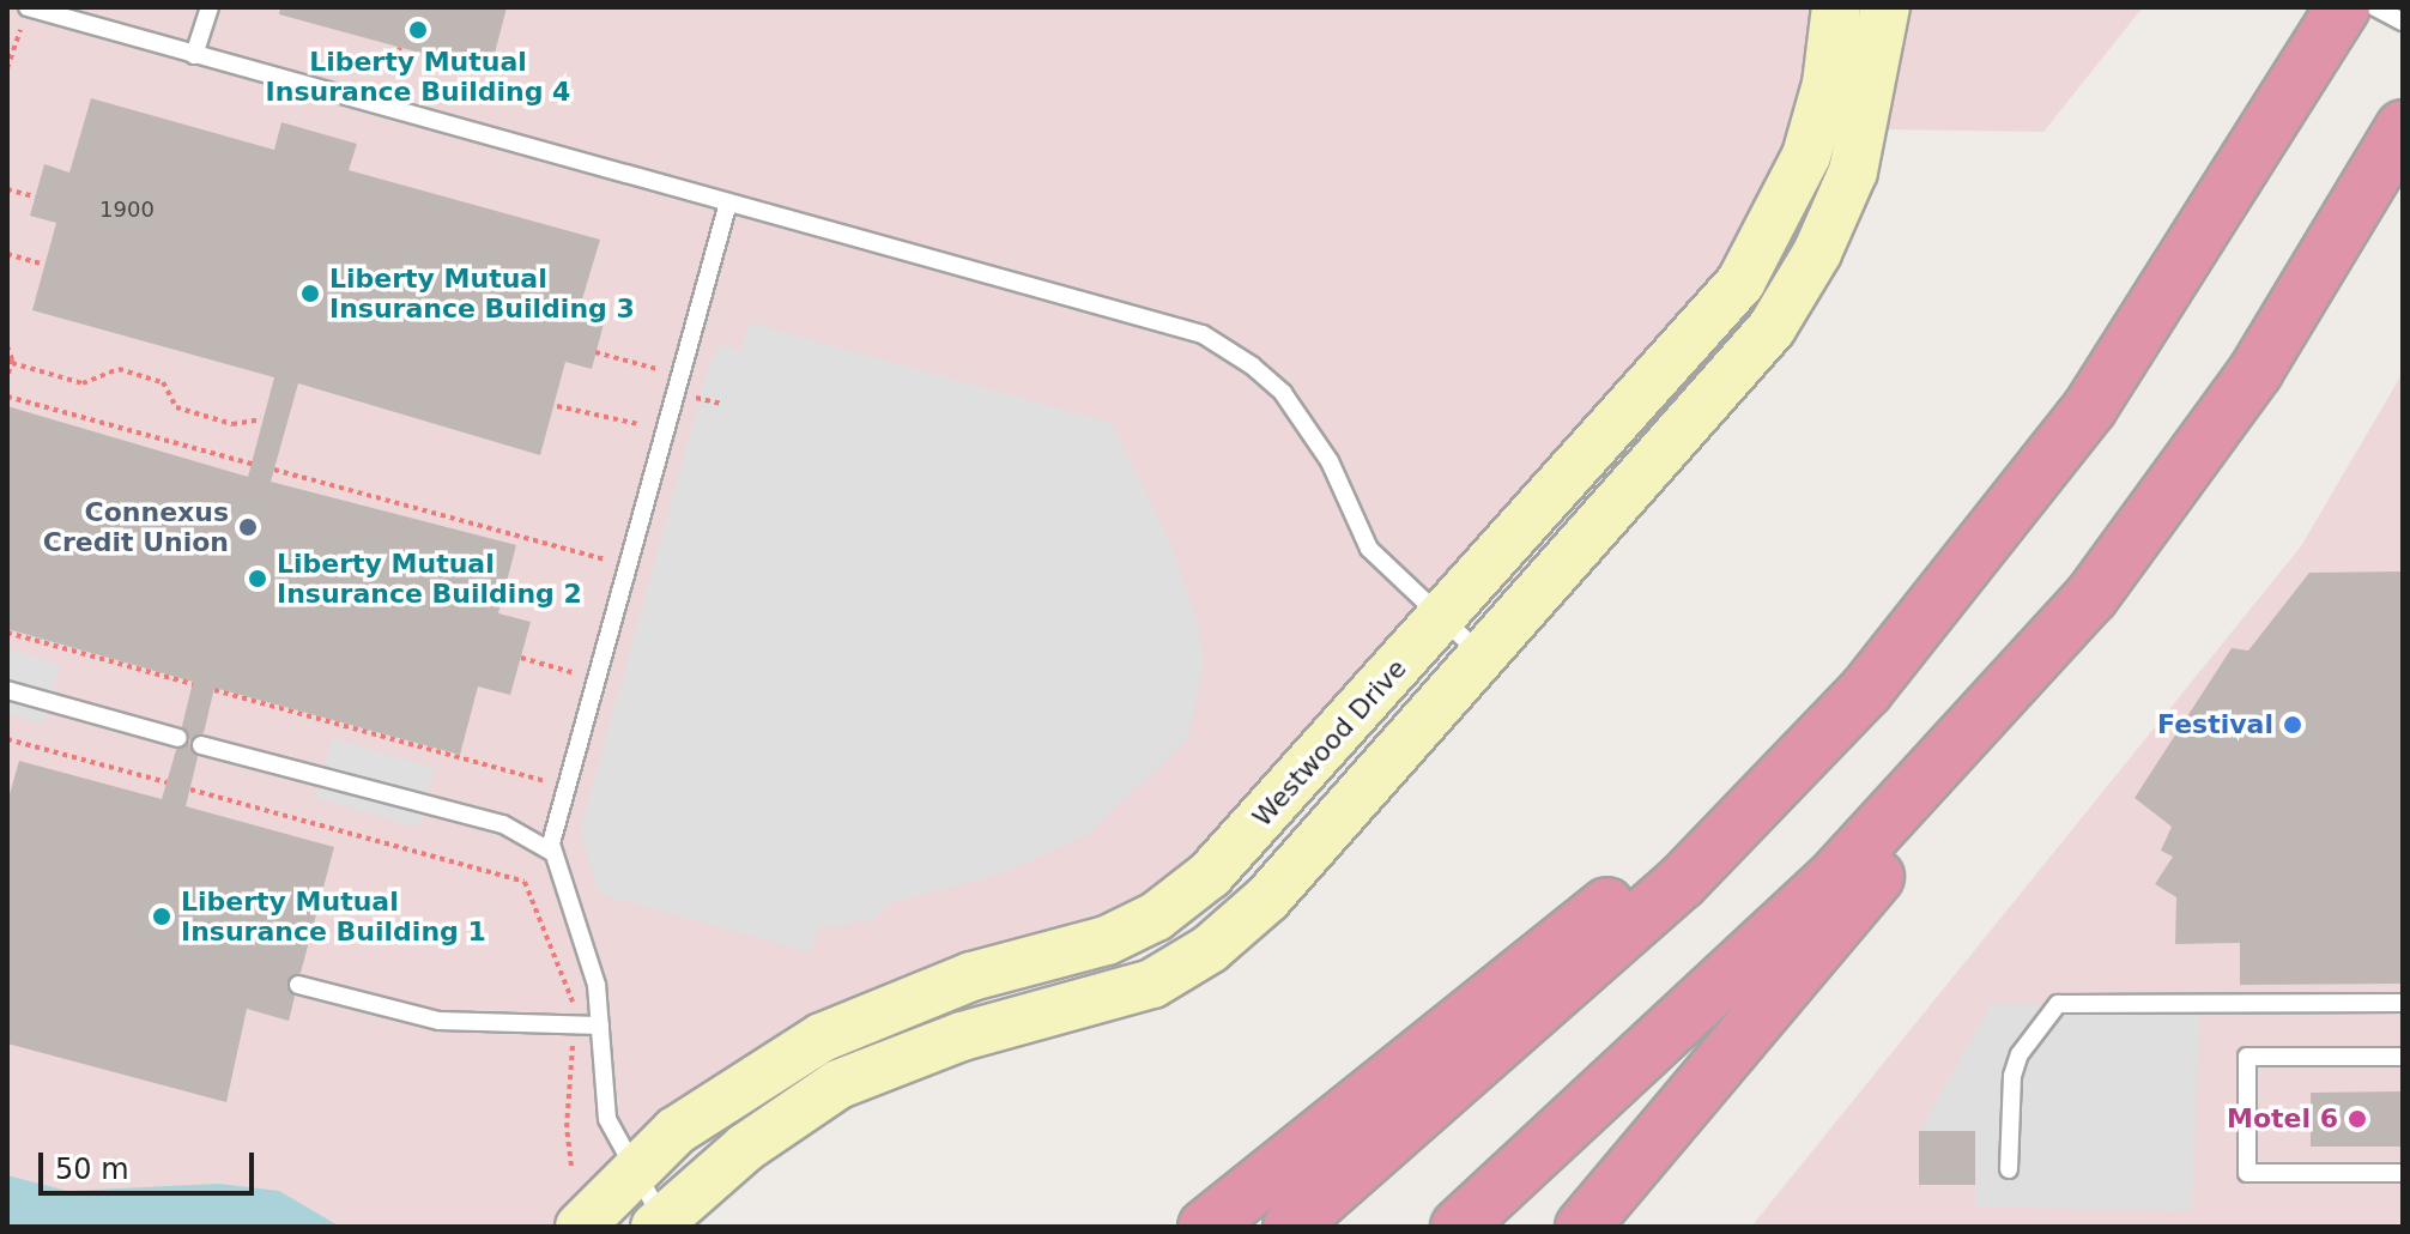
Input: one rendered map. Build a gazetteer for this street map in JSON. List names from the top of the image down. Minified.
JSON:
{"streets":{"street":["Westwood Drive"]},"places":["Liberty Mutual Insurance Building 4","Liberty Mutual Insurance Building 3","Connexus Credit Union","Liberty Mutual Insurance Building 2","Festival","Liberty Mutual Insurance Building 1","Motel 6"],"house_numbers":["1900"],"scale_bar":"50 m"}
